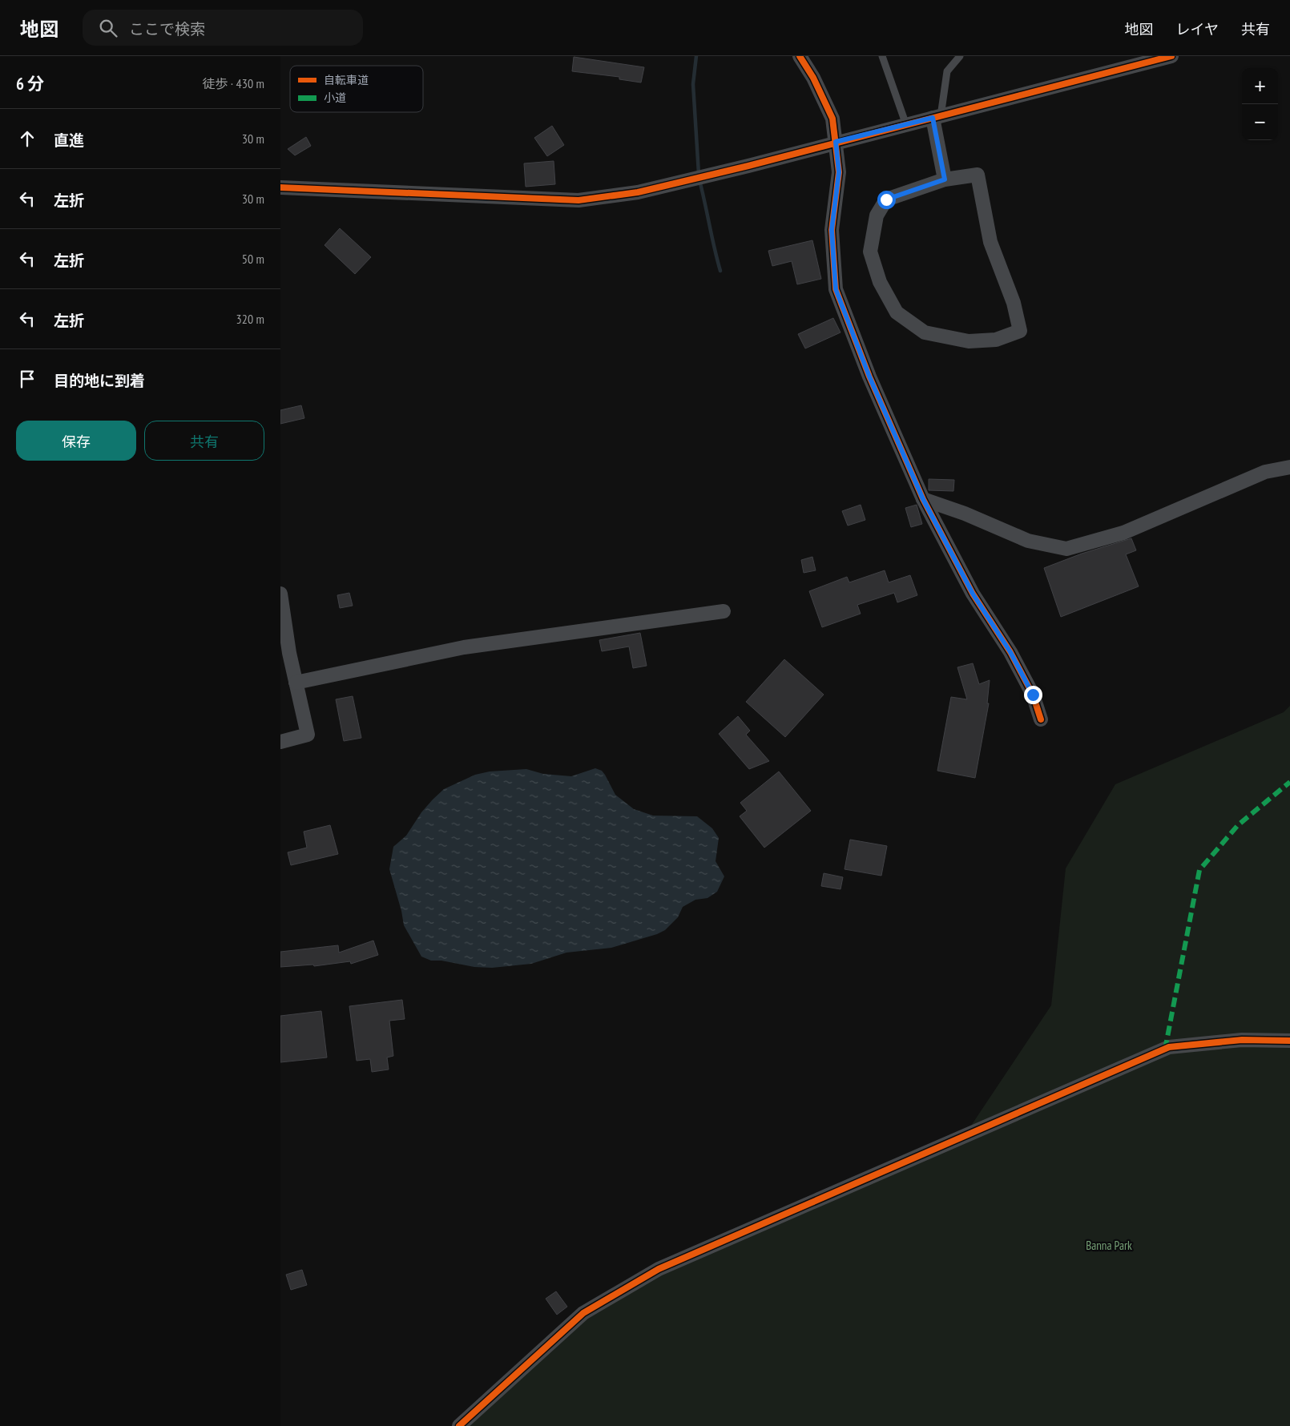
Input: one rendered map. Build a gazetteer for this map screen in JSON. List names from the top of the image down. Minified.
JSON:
{"parks":["Banna Park"],"legend":["自転車道","小道"],"page":{"header":"地図","search":"ここで検索","nav":["地図","レイヤ","共有"],"heading":["6 分","徒歩 · 430 m"],"map_buttons":["+","−"],"list":[["直進","30 m"],["左折","30 m"],["左折","50 m"],["左折","320 m"],"目的地に到着"],"buttons":["保存","共有"]}}
